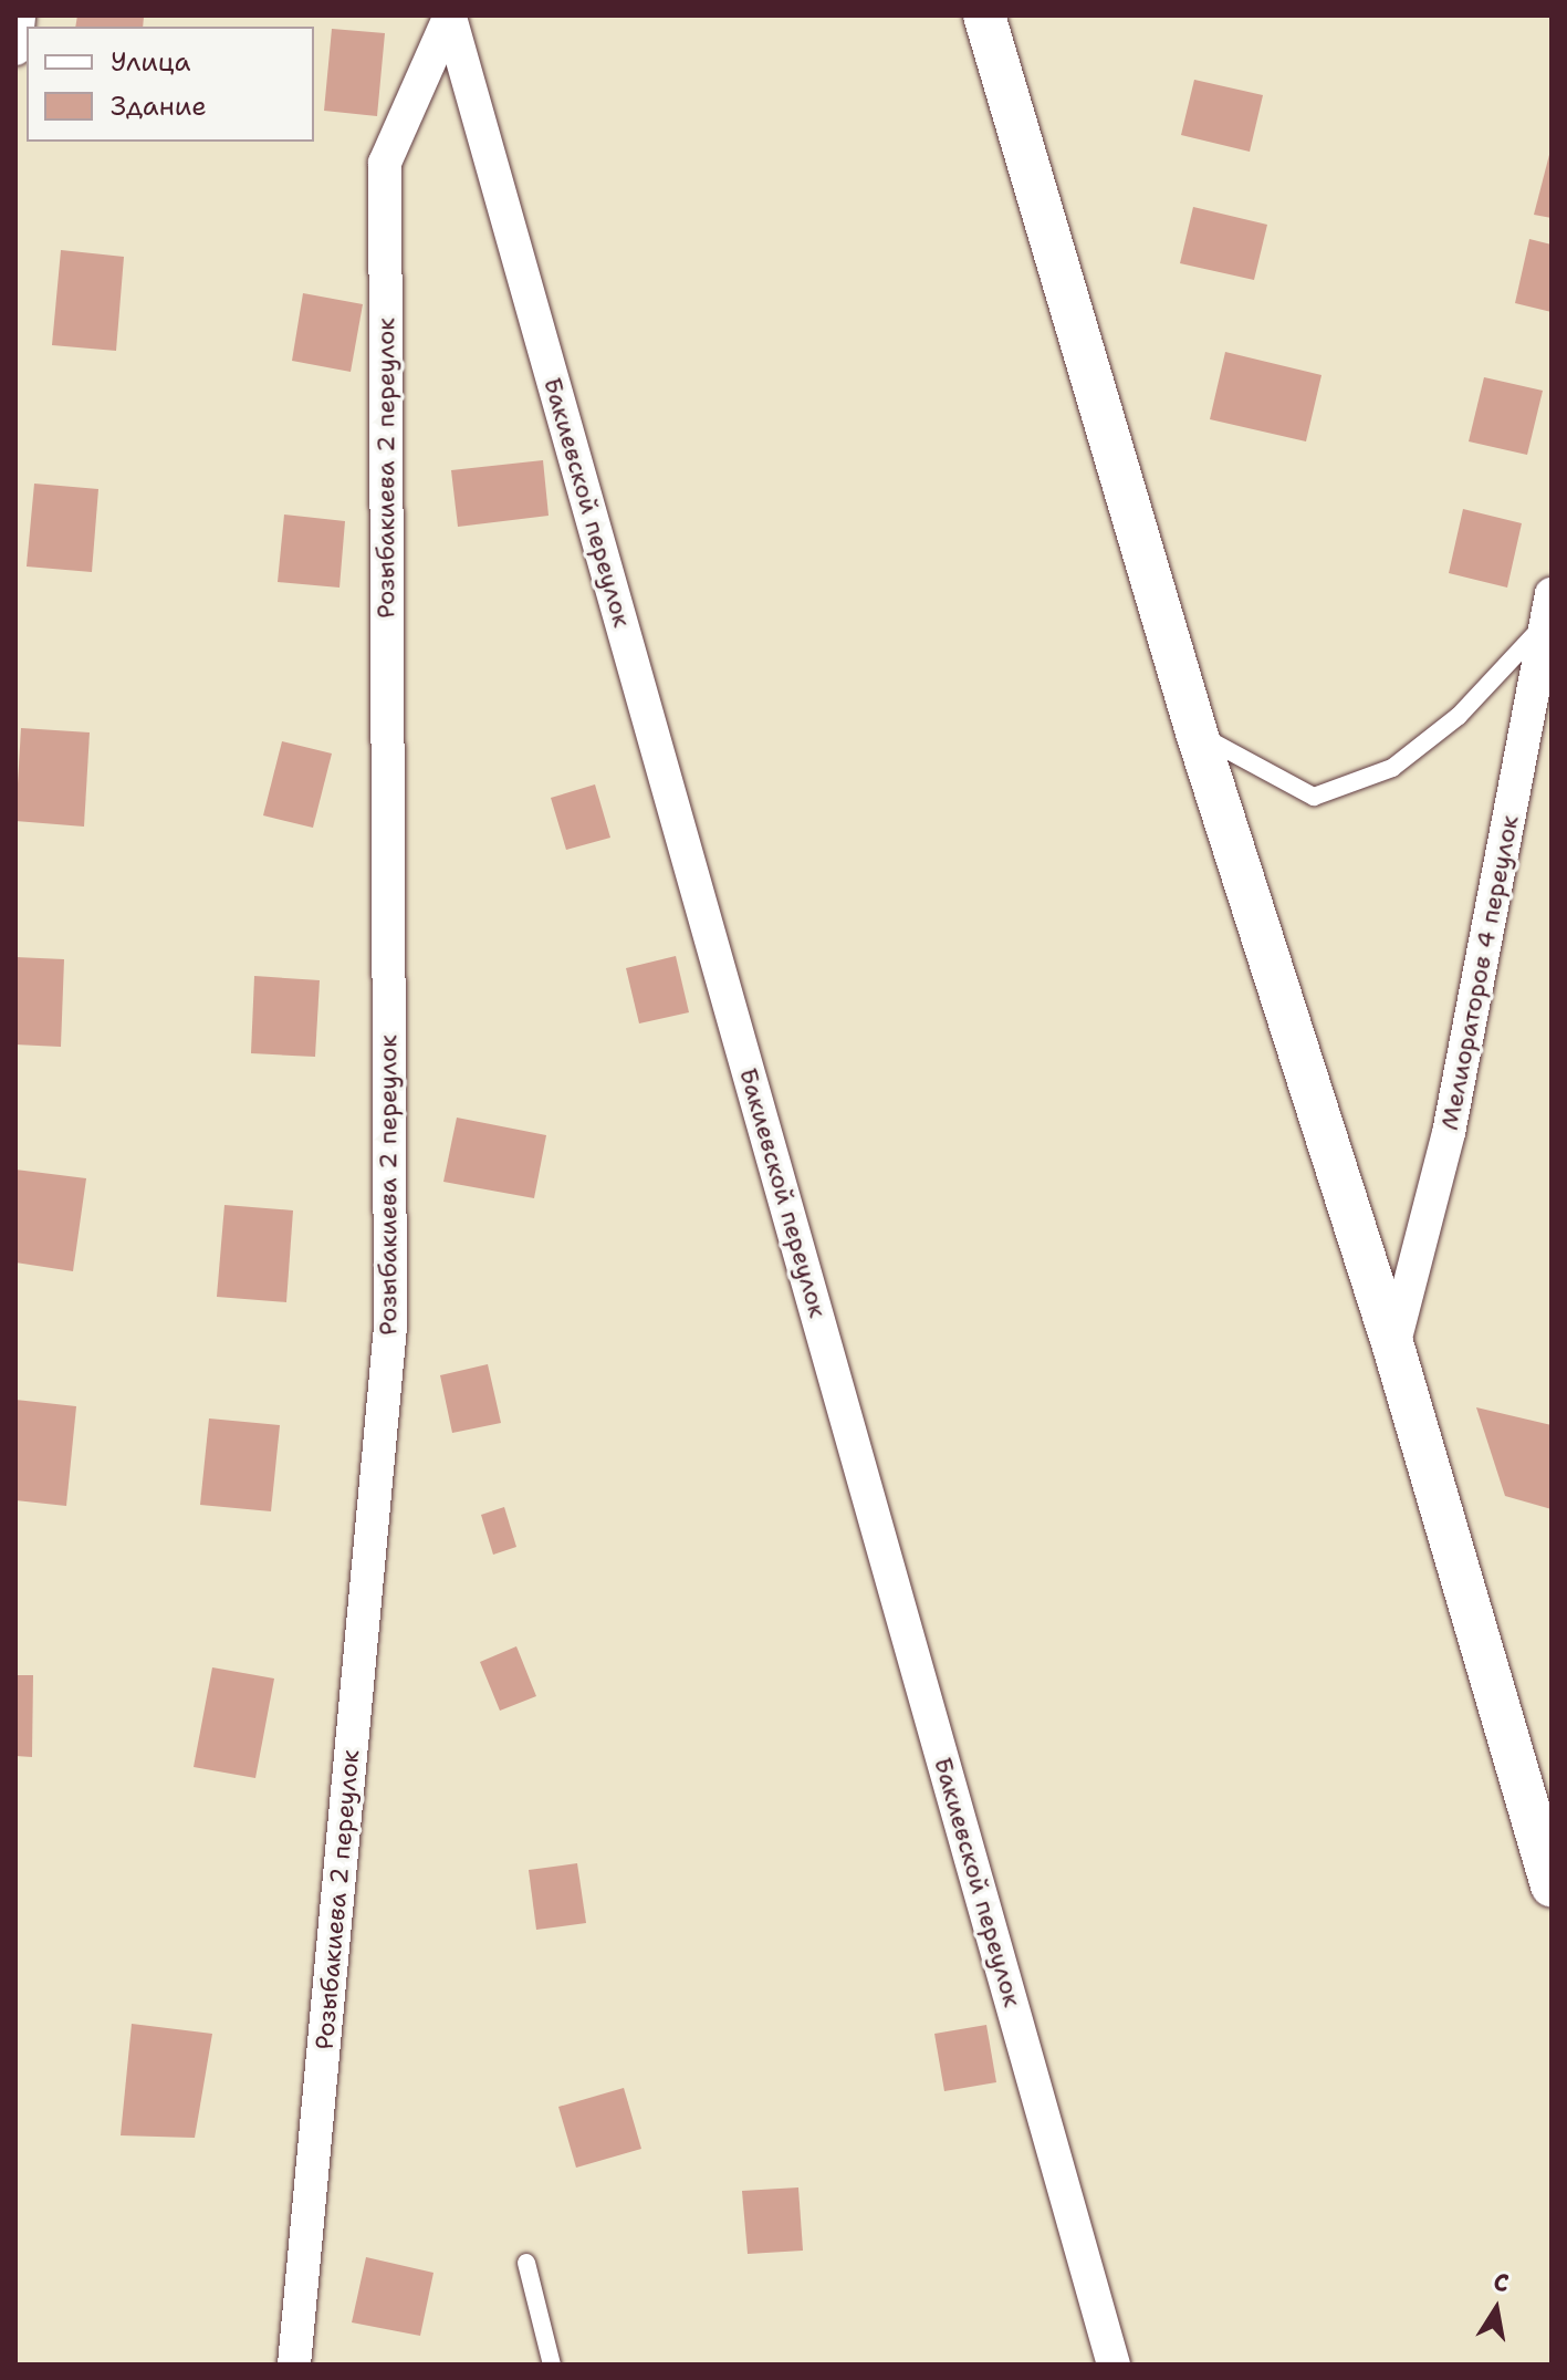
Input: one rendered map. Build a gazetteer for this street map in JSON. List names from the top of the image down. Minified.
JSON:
{"streets":{"street":["Розыбакиева 2 переулок","Бакиевской переулок","Мелиораторов 4 переулок"]},"crossings":[["Розыбакиева 2 переулок","Бакиевской переулок"]],"legend":["Улица","Здание"],"north":"top"}
